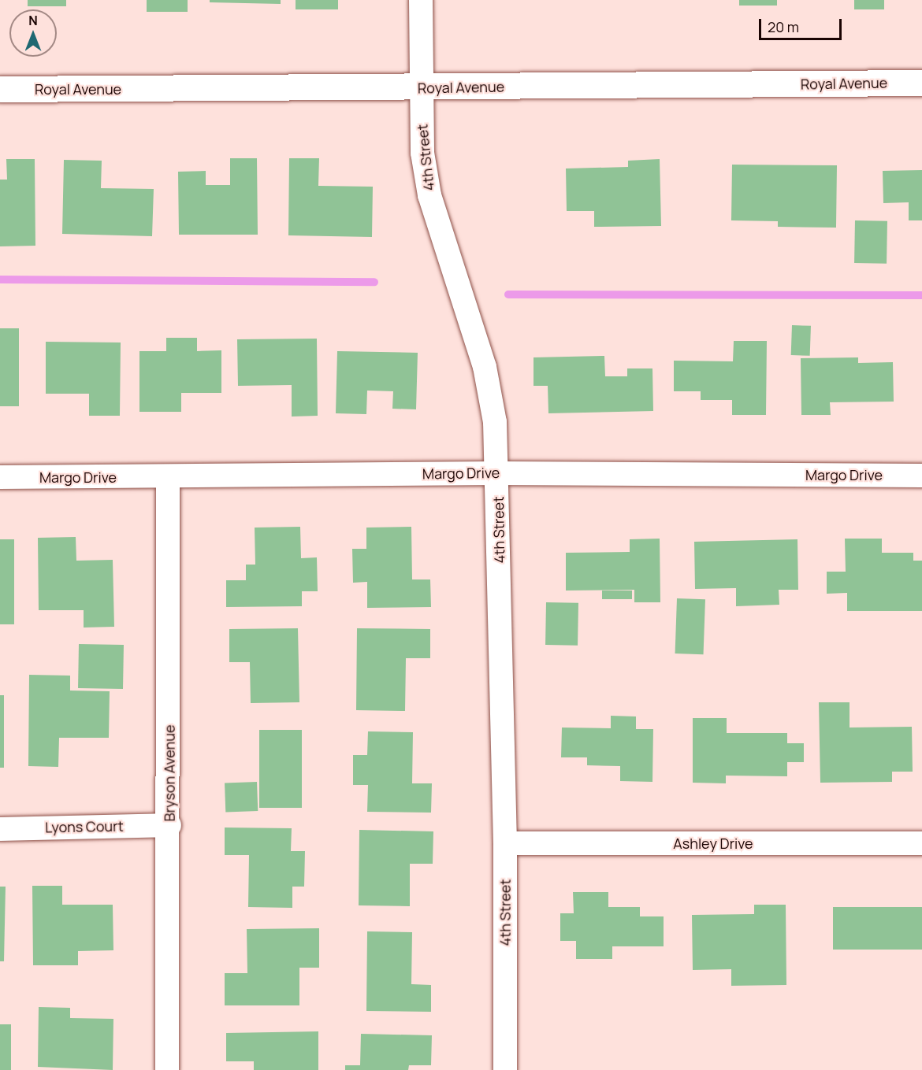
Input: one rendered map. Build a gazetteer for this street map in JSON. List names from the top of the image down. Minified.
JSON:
{"streets":{"main road":["Royal Avenue"],"street":["4th Street","Margo Drive","Bryson Avenue","Lyons Court","Ashley Drive"]},"crossings":[["Royal Avenue","4th Street"],["4th Street","Margo Drive"],["4th Street","Ashley Drive"],["Margo Drive","Bryson Avenue"],["Bryson Avenue","Lyons Court"]],"scale_bar":"20 m","north":"top"}
